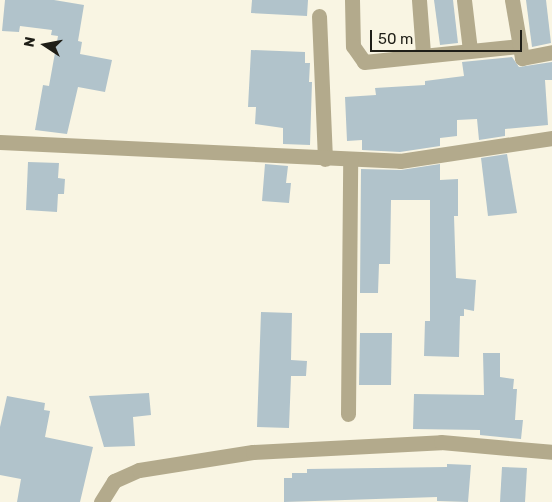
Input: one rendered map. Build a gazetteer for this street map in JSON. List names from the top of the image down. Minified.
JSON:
{"scale_bar":"50 m","north":"left"}
